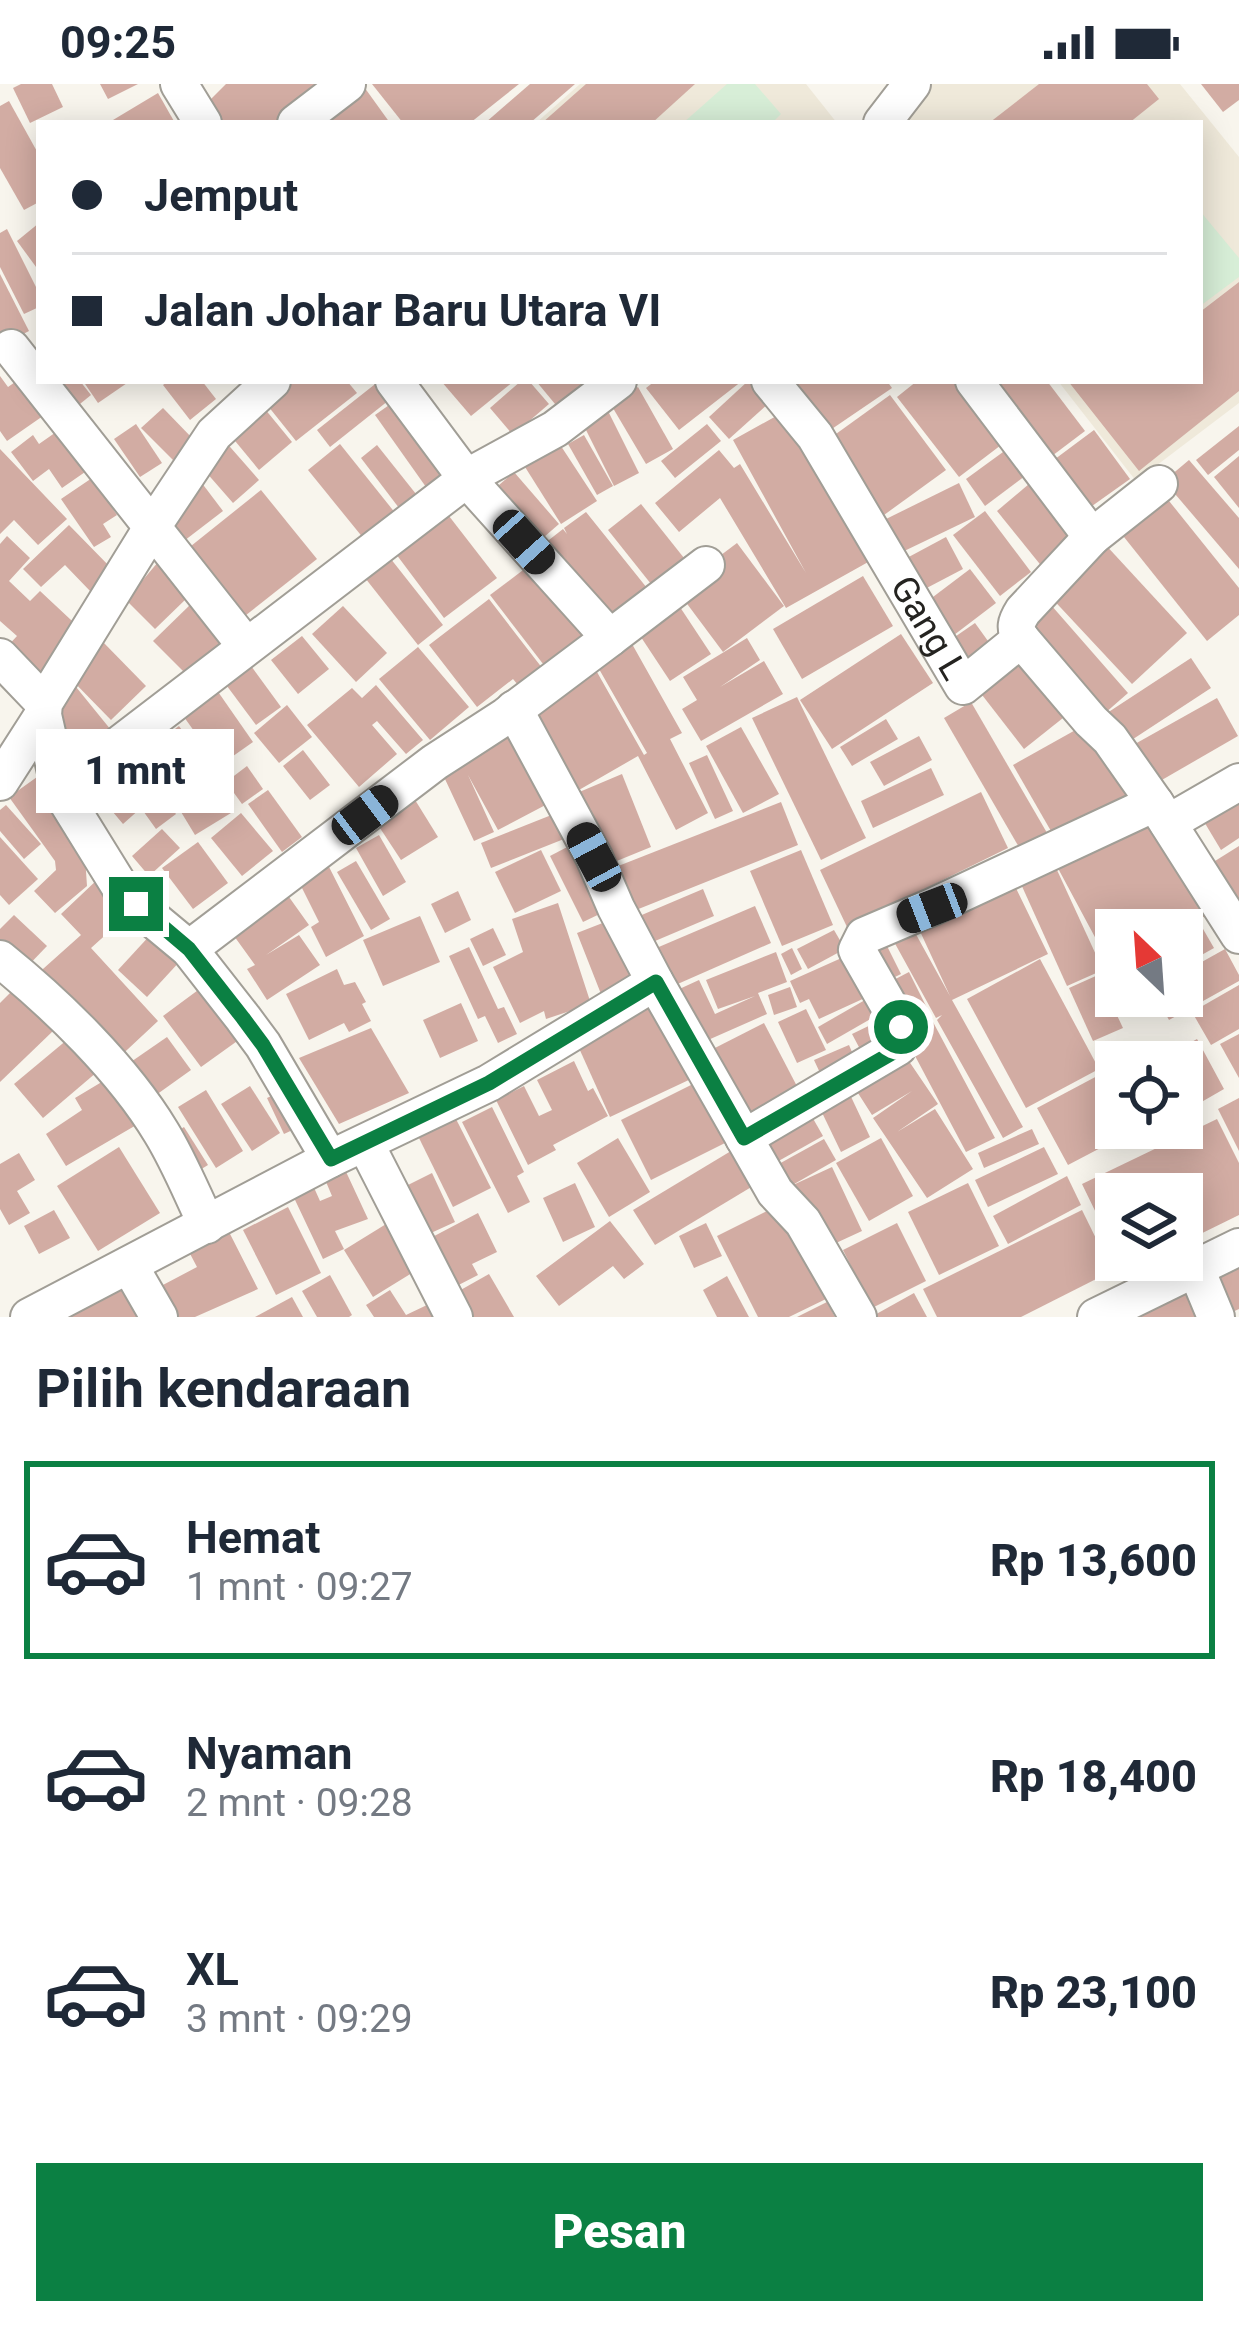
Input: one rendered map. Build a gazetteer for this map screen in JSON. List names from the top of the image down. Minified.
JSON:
{"streets":{"street":["Gang L"]},"north":"top left","page":{"status":"09:25","banner":["Jemput","Jalan Johar Baru Utara VI"],"bubble":"1 mnt","heading":"Pilih kendaraan","list":[{"name":"Hemat","note":"1 mnt · 09:27","value":"Rp 13,600"},{"name":"Nyaman","note":"2 mnt · 09:28","value":"Rp 18,400"},{"name":"XL","note":"3 mnt · 09:29","value":"Rp 23,100"}],"buttons":"Pesan"}}
